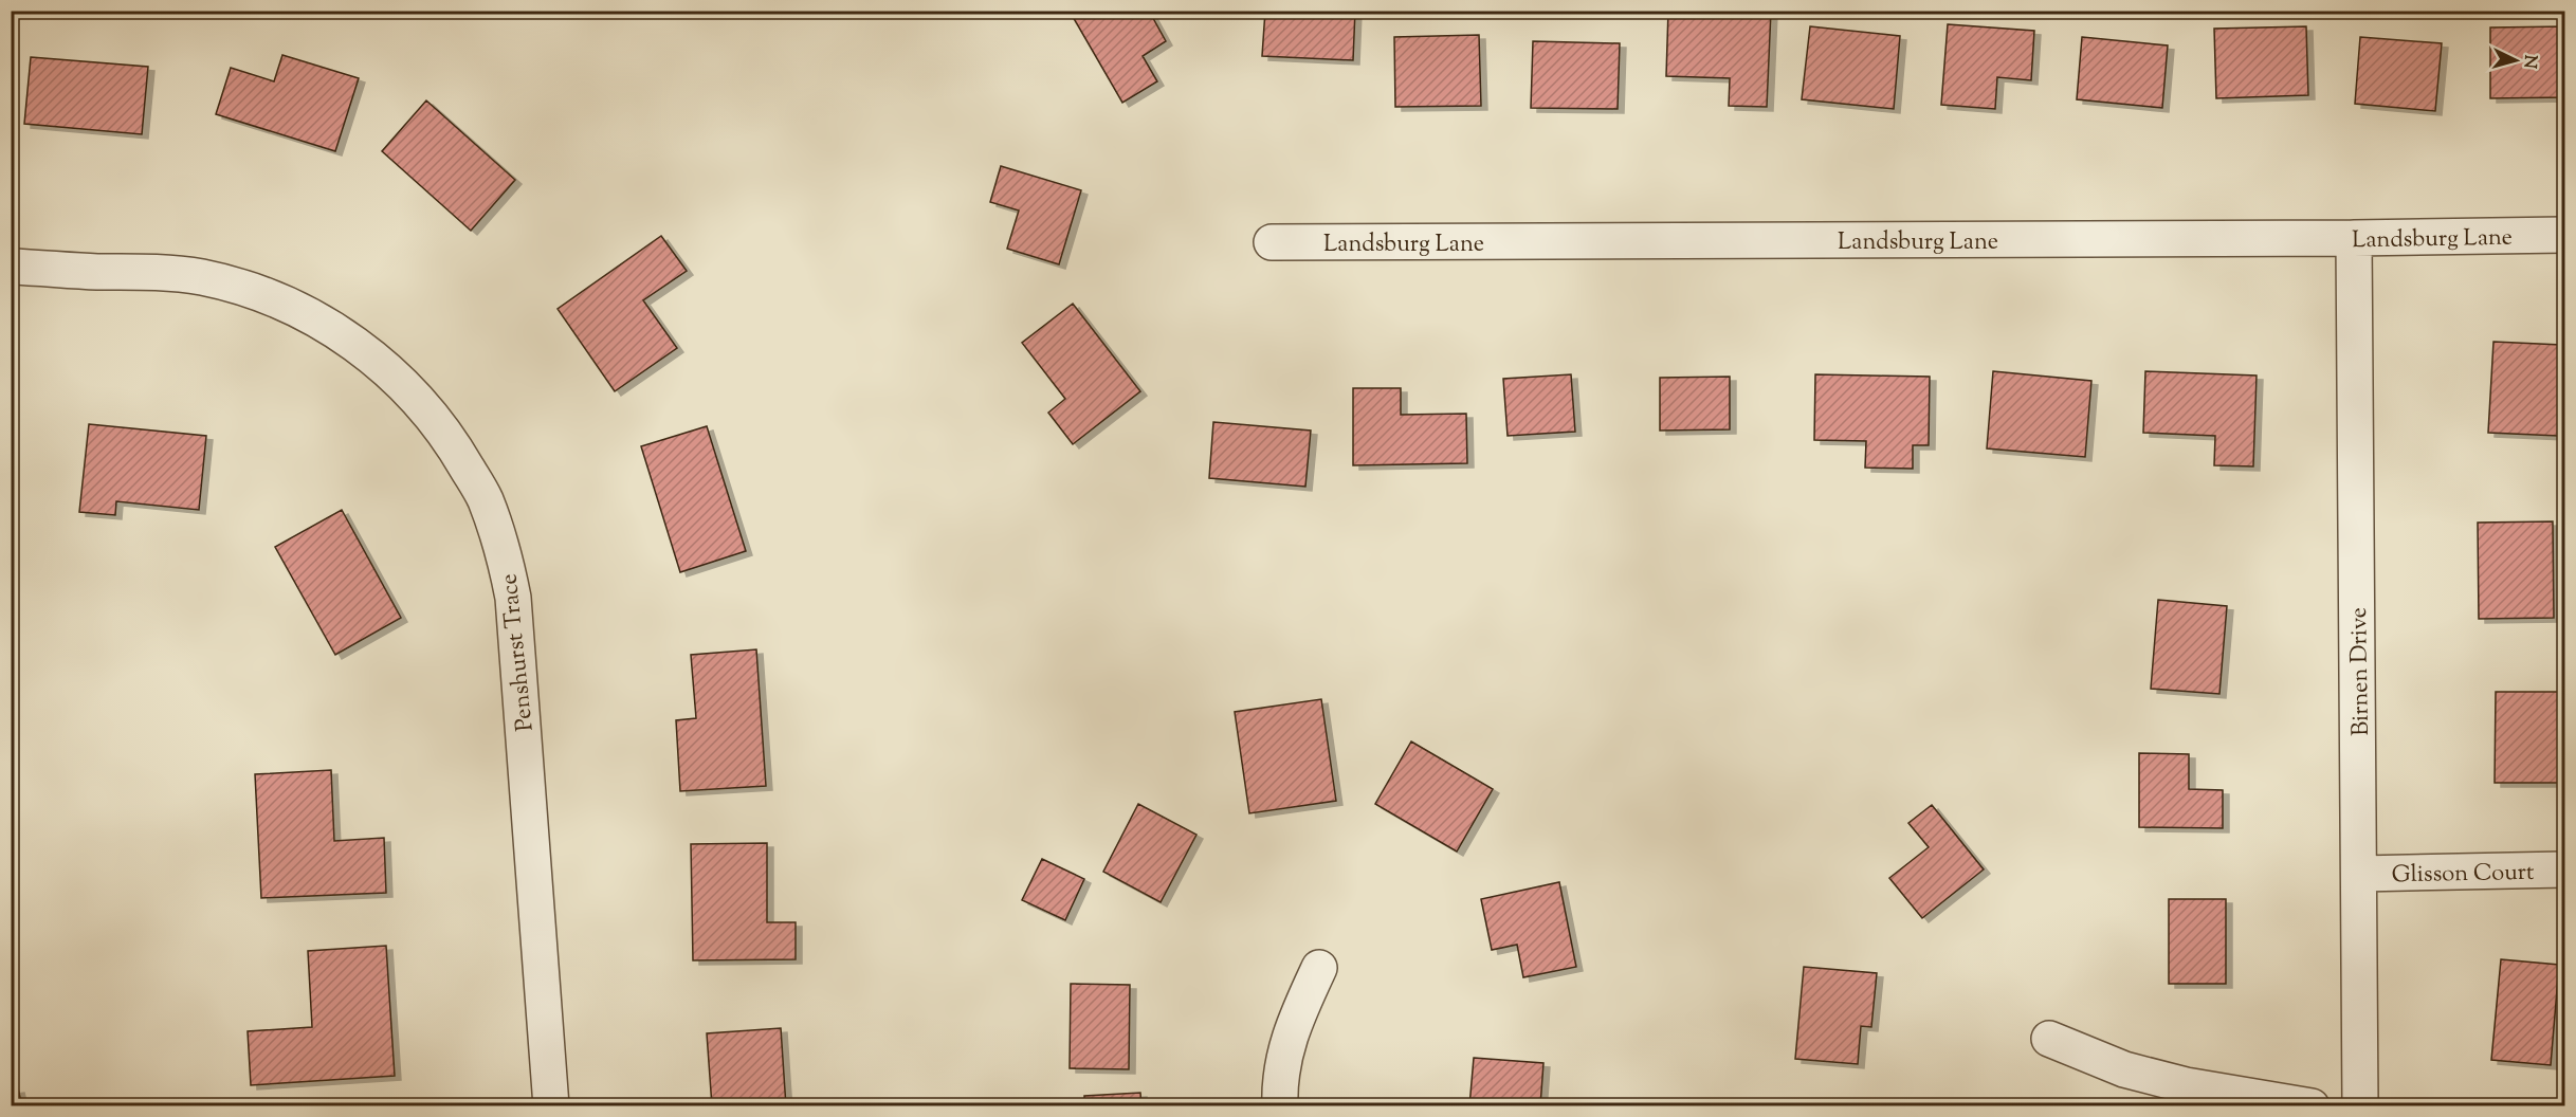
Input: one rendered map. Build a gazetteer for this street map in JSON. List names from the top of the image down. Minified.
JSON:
{"streets":{"street":["Landsburg Lane","Penshurst Trace","Birnen Drive","Glisson Court"]},"crossings":[["Landsburg Lane","Birnen Drive"],["Birnen Drive","Glisson Court"]],"north":"right"}
